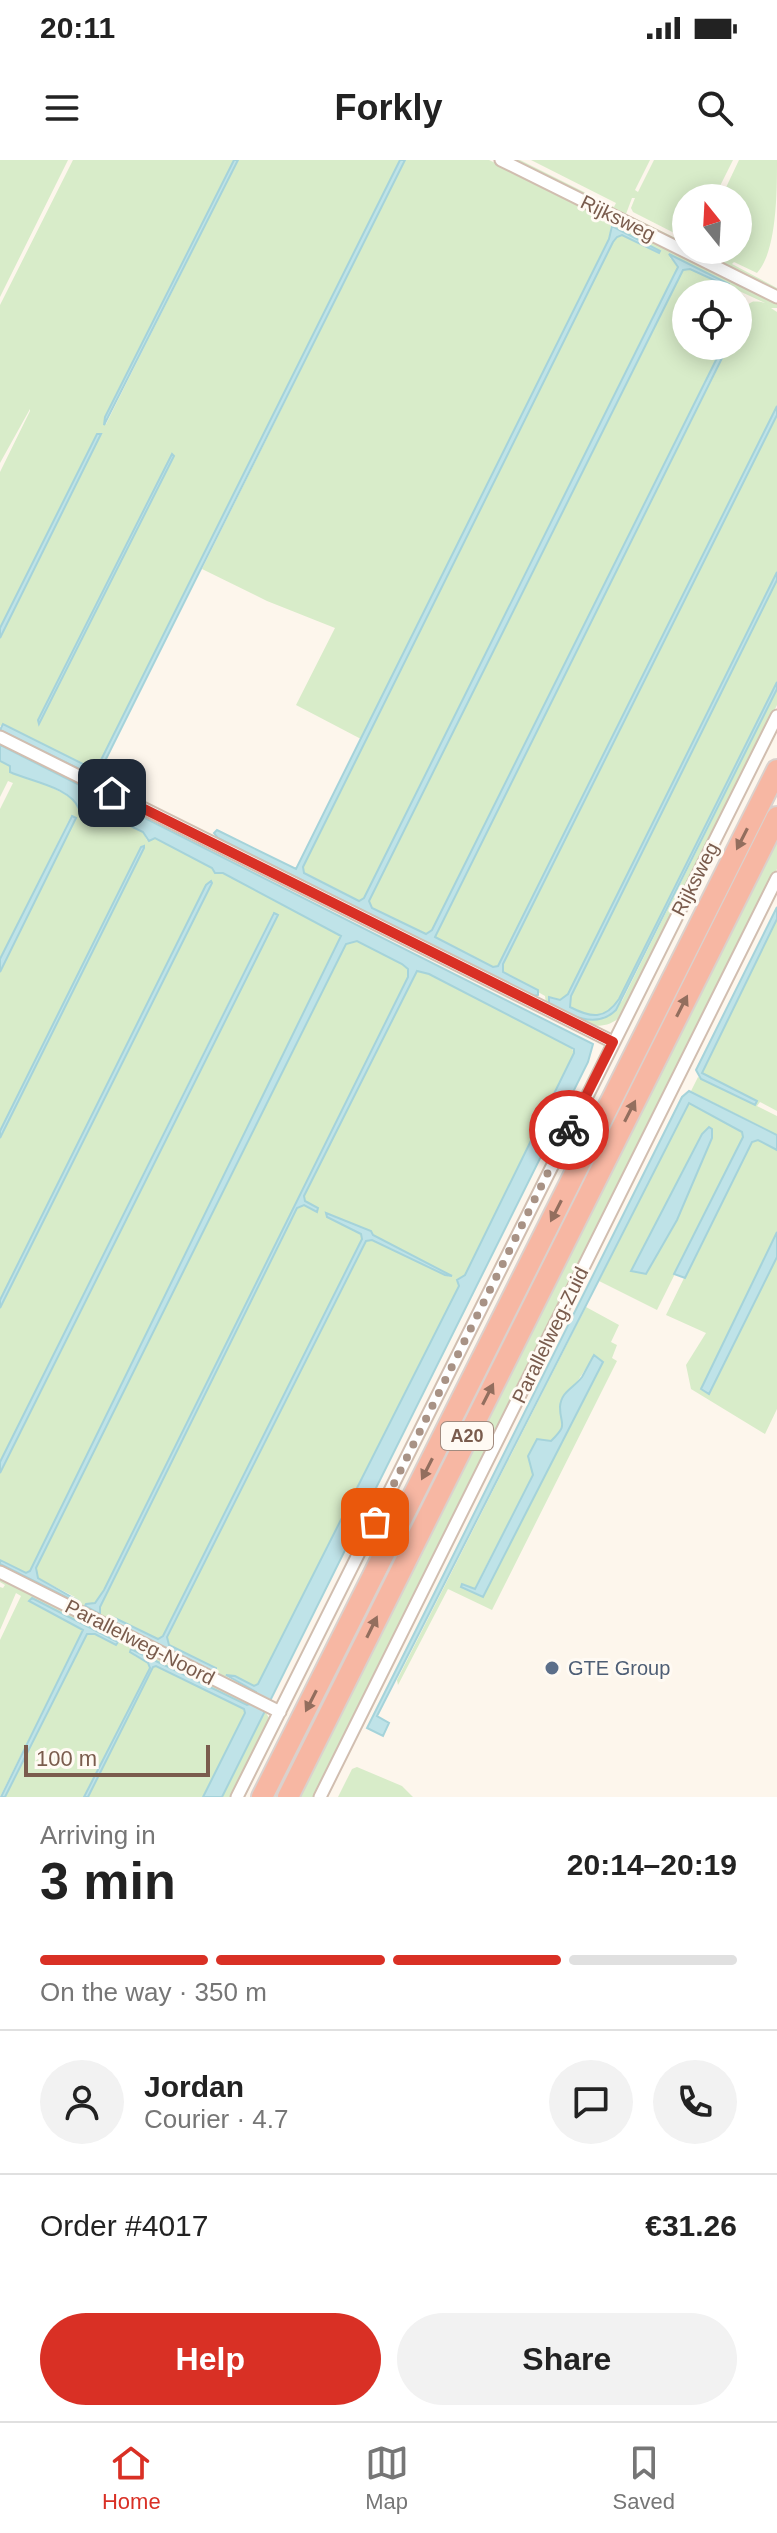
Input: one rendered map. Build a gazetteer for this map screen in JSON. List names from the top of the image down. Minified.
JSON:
{"streets":{"highway":["Rijksweg","A20"],"street":["Parallelweg-Zuid","Parallelweg-Noord"]},"places":["GTE Group"],"scale_bar":"100 m","north":"top","page":{"status":"20:11","header":"Forkly","scale":"100 m","heading":["3 min","Arriving in","20:14–20:19"],"panel":["Jordan","Courier · 4.7","Order #4017","€31.26"],"bar":"On the way · 350 m","buttons":["Help","Share"],"tabs":["Home","Map","Saved"]}}
